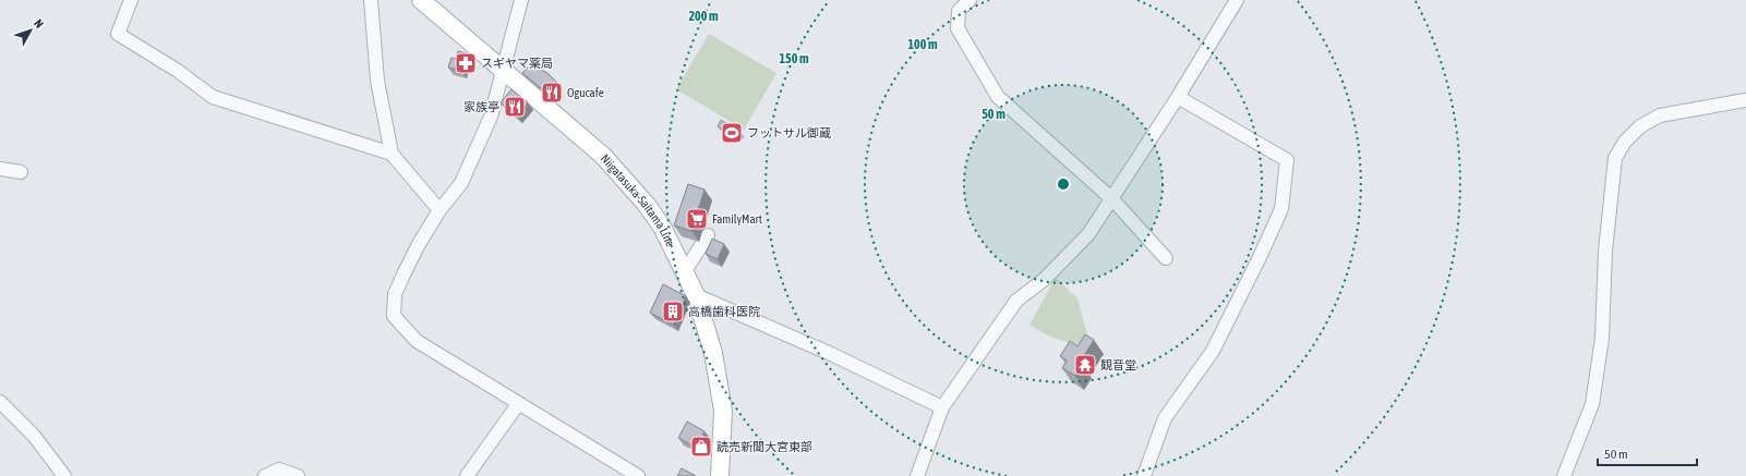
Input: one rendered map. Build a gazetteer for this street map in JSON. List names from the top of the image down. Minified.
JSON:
{"streets":{"main road":["Niigatasuka-Saitama Line"]},"places":{"pharmacy":["スギヤマ薬局"],"restaurant":["Ogucafe","家族亭"],"sports":["フットサル御蔵"],"supermarket":["FamilyMart"],"building":["高橋歯科医院"],"temple":["観音堂"],"shop":["読売新聞大宮東部"]},"scale_bar":"50 m","north":"top right","rings":["200 m","100 m","150 m","50 m"]}
